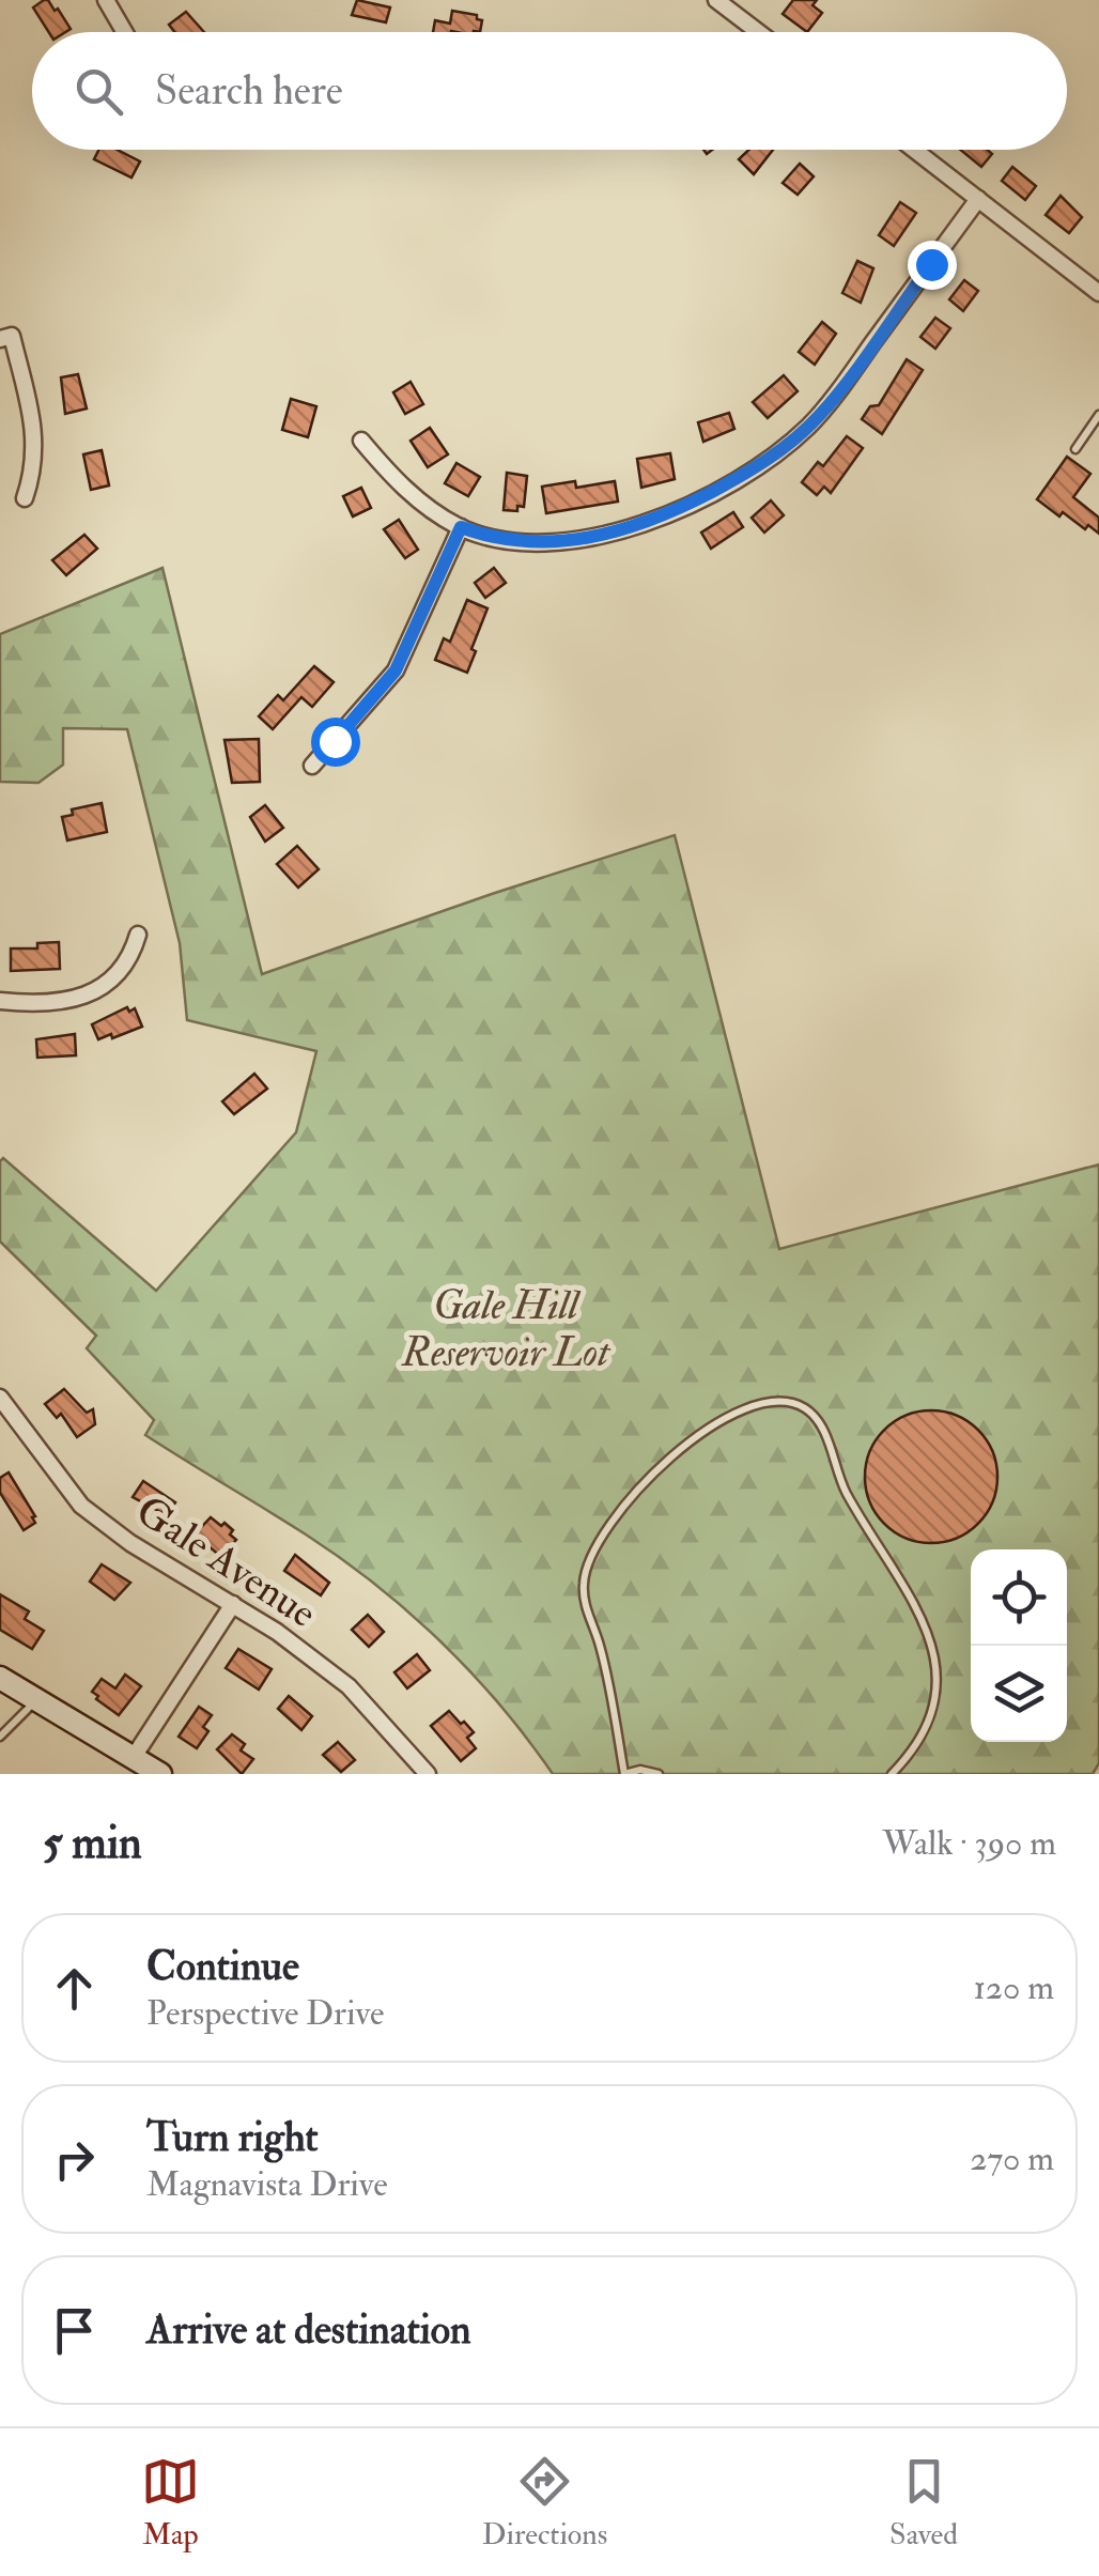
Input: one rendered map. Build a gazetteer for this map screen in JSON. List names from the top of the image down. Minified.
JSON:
{"streets":{"street":["Gale Avenue"]},"parks":["Gale Hill Reservoir Lot"],"page":{"search":"Search here","heading":["5 min","Walk · 390 m"],"list":[["Continue","Perspective Drive","120 m"],["Turn right","Magnavista Drive","270 m"],"Arrive at destination"],"nav":["Map","Directions","Saved"]}}
